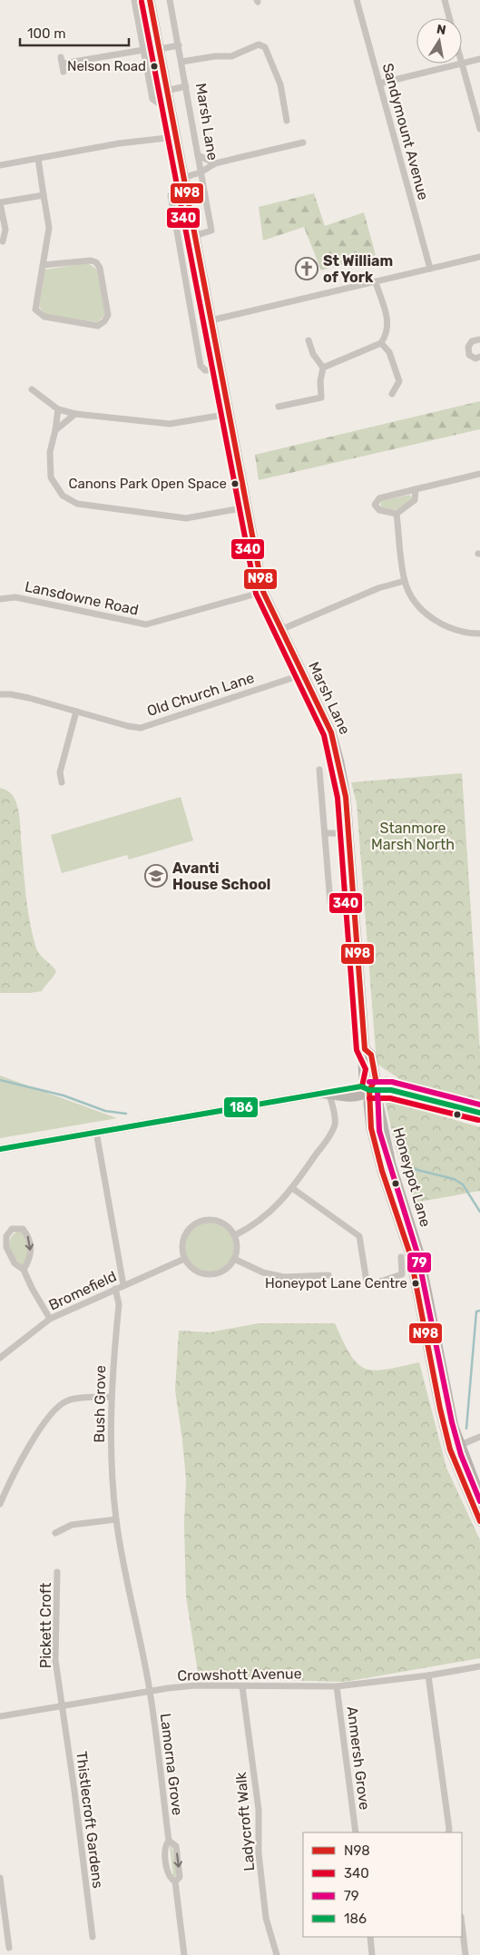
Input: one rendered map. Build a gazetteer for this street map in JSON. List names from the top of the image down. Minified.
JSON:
{"streets":{"main road":["Marsh Lane","Honeypot Lane"],"street":["Sandymount Avenue","Lansdowne Road","Old Church Lane","Bromefield","Bush Grove","Pickett Croft","Crowshott Avenue","Anmersh Grove","Lamorna Grove","Thistlecroft Gardens","Ladycroft Walk"]},"crossings":[["Marsh Lane","Lansdowne Road"],["Marsh Lane","Old Church Lane"],["Marsh Lane","Honeypot Lane"],["Bromefield","Bush Grove"],["Bush Grove","Crowshott Avenue"],["Bush Grove","Lamorna Grove"],["Pickett Croft","Crowshott Avenue"],["Pickett Croft","Thistlecroft Gardens"],["Crowshott Avenue","Anmersh Grove"],["Crowshott Avenue","Lamorna Grove"],["Crowshott Avenue","Thistlecroft Gardens"],["Crowshott Avenue","Ladycroft Walk"]],"parks":["Stanmore Marsh North"],"places":{"other":["Nelson Road","Canons Park Open Space","Honeypot Lane Centre"],"church":["St William of York"],"school or university":["Avanti House School"]},"lines":["transit line N98","transit line 340","transit line 79","transit line 186"],"legend":["N98","340","79","186"],"scale_bar":"100 m","north":"top"}
